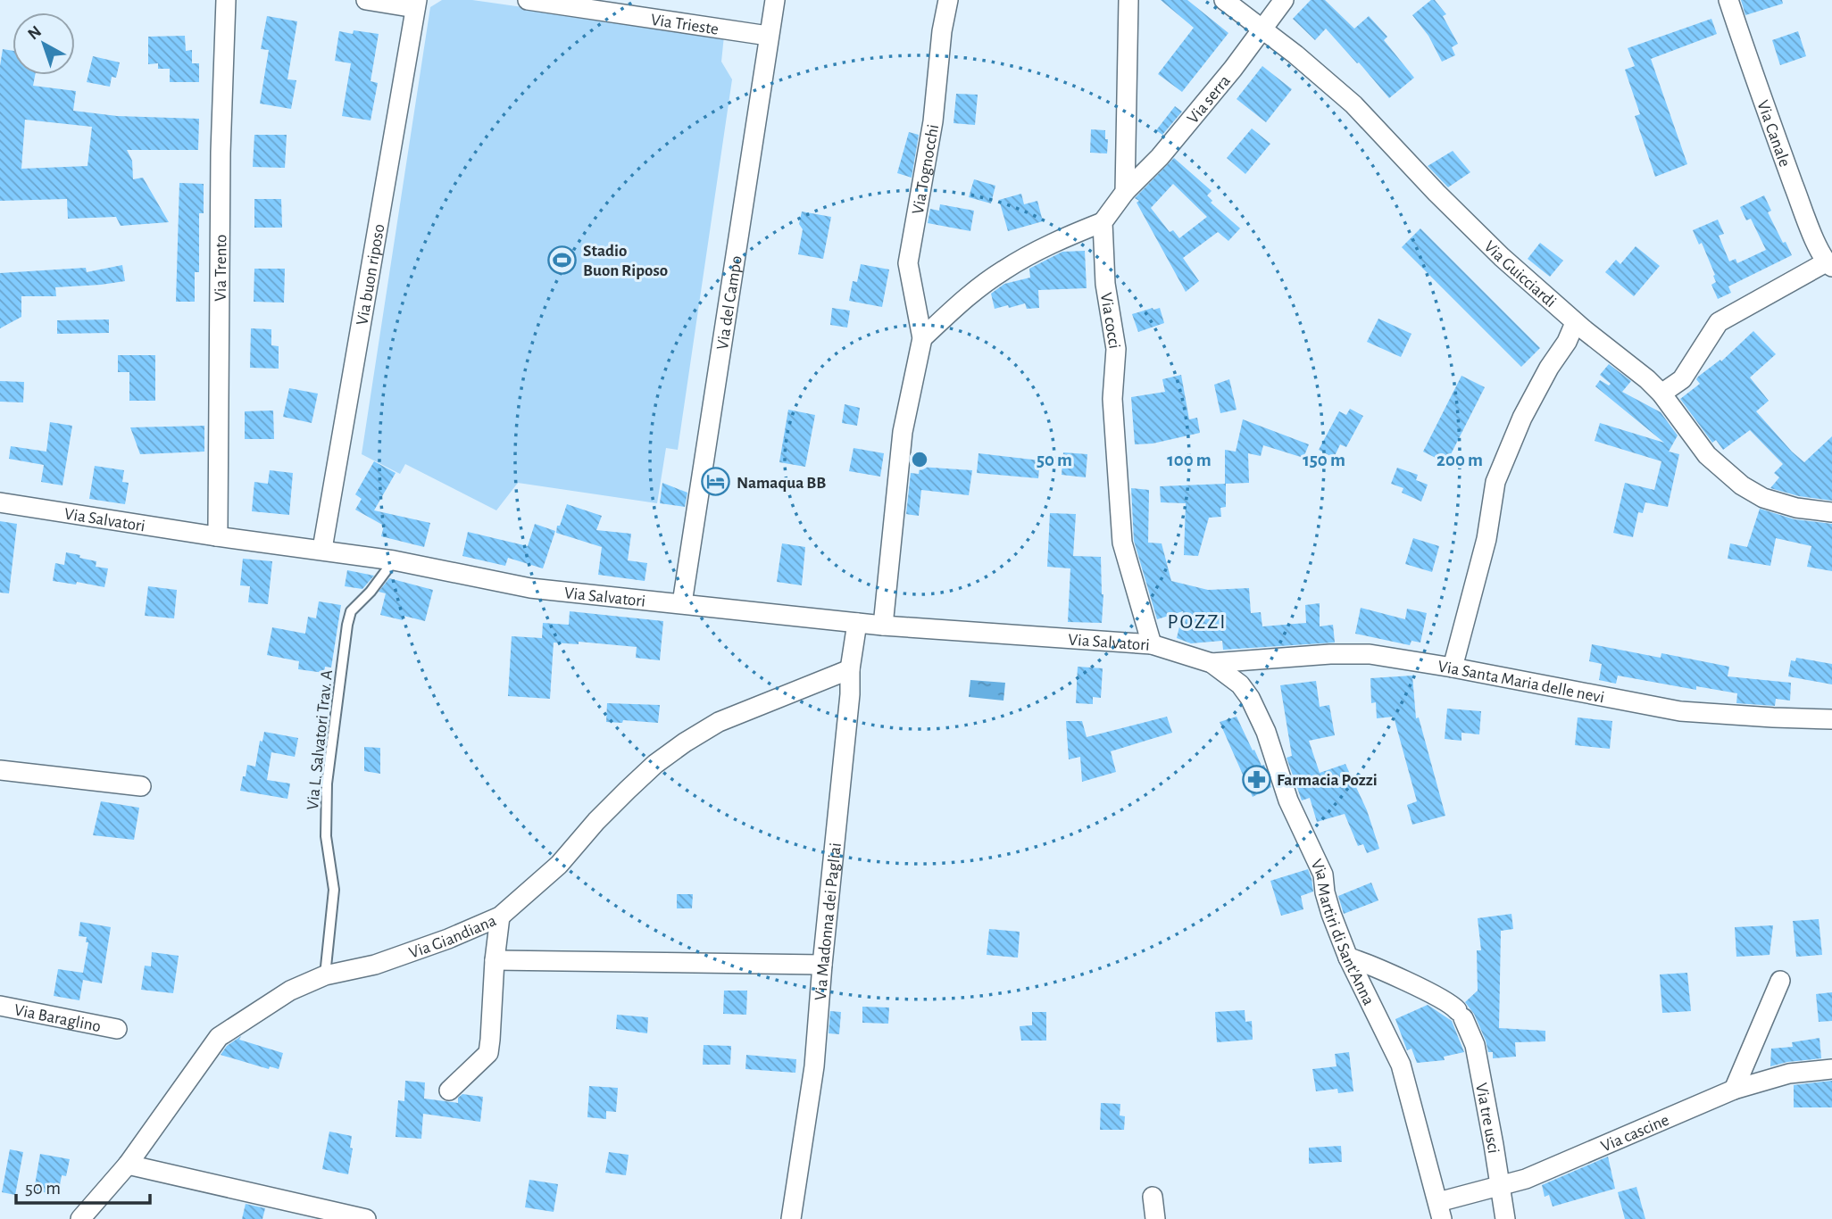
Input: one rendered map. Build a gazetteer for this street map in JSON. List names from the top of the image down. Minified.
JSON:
{"streets":{"street":["Via Trieste","Via serra","Via Canale","Via Tognocchi","Via Trento","Via Guicciardi","Via buon riposo","Via del Campo","Via cocci","Via Salvatori","Via Santa Maria delle nevi","Via Madonna dei Pagliai","Via Martiri di Sant'Anna","Via Giandiana","Via Baraglino","Via tre usci","Via cascine"],"lane":["Via L. Salvatori Trav. A"]},"crossings":[["Via Trieste","Via del Campo"],["Via serra","Via Guicciardi"],["Via Canale","Via Guicciardi"],["Via Tognocchi","Via Salvatori"],["Via Trento","Via Salvatori"],["Via buon riposo","Via Salvatori"],["Via del Campo","Via Salvatori"],["Via cocci","Via Salvatori"],["Via Salvatori","Via Santa Maria delle nevi"],["Via Salvatori","Via L. Salvatori Trav. A"],["Via Salvatori","Via Madonna dei Pagliai"],["Via Salvatori","Via Martiri di Sant'Anna"],["Via Santa Maria delle nevi","Via Martiri di Sant'Anna"],["Via L. Salvatori Trav. A","Via Giandiana"],["Via Madonna dei Pagliai","Via Giandiana"],["Via Martiri di Sant'Anna","Via tre usci"],["Via Martiri di Sant'Anna","Via cascine"],["Via tre usci","Via cascine"]],"districts":["POZZI"],"places":{"sports":["Stadio Buon Riposo"],"hotel":["Namaqua BB"],"pharmacy":["Farmacia Pozzi"]},"scale_bar":"50 m","north":"top left","rings":["50 m","100 m","150 m","200 m"]}
